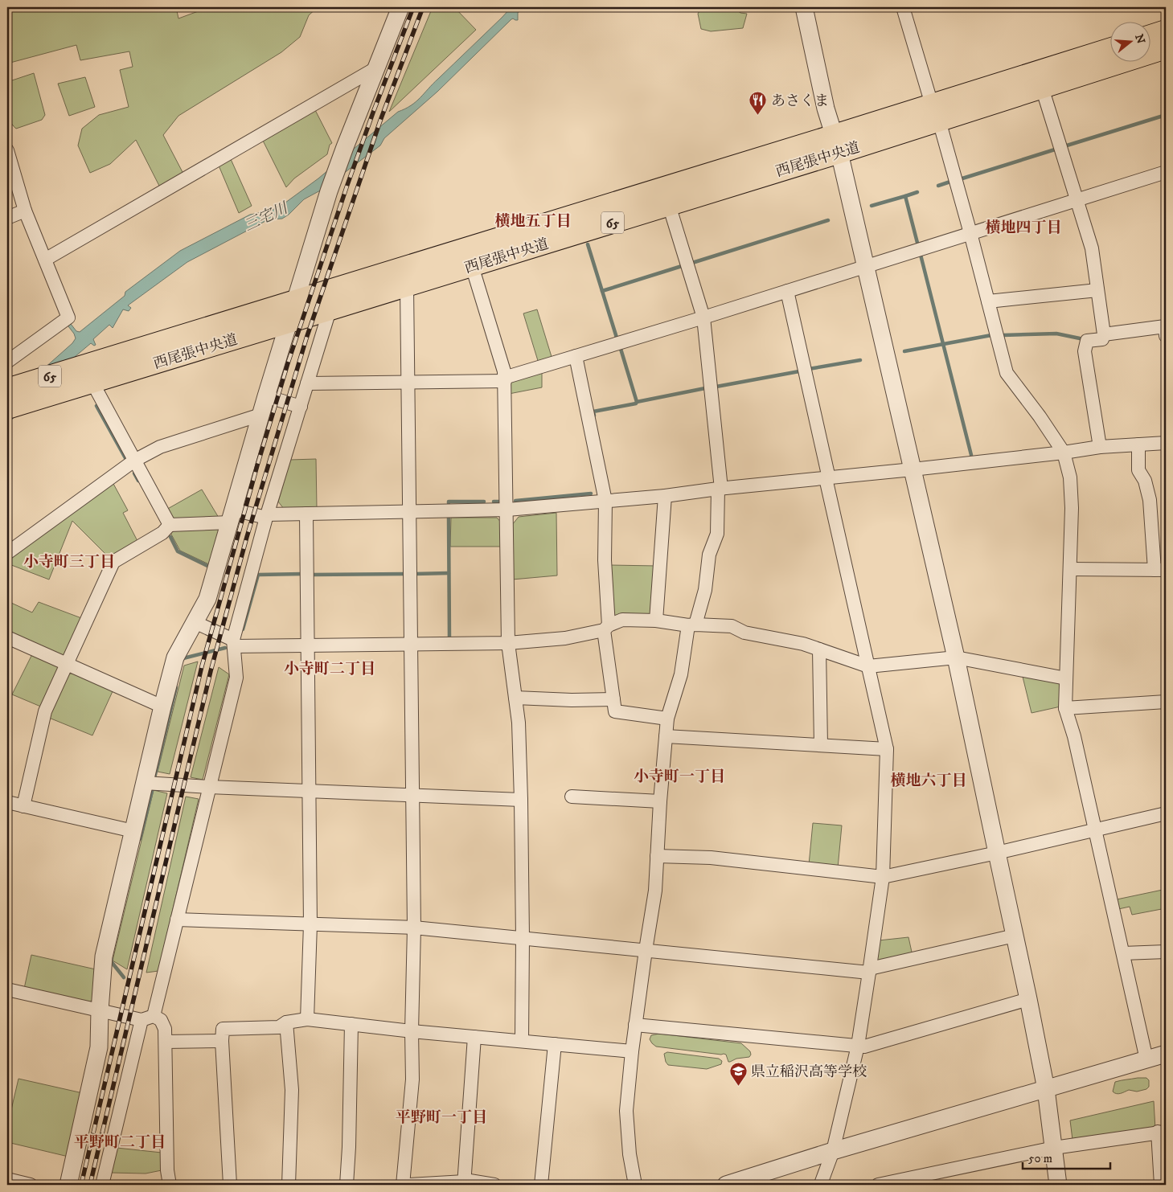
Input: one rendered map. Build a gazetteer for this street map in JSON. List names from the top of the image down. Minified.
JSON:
{"streets":{"main road":["西尾張中央道","65"]},"districts":["横地五丁目","横地四丁目","小寺町三丁目","小寺町二丁目","小寺町一丁目","横地六丁目","平野町一丁目","平野町二丁目"],"water":["三宅川"],"places":{"restaurant":["あさくま"],"school or university":["県立稲沢高等学校"]},"scale_bar":"50 m","north":"right"}
